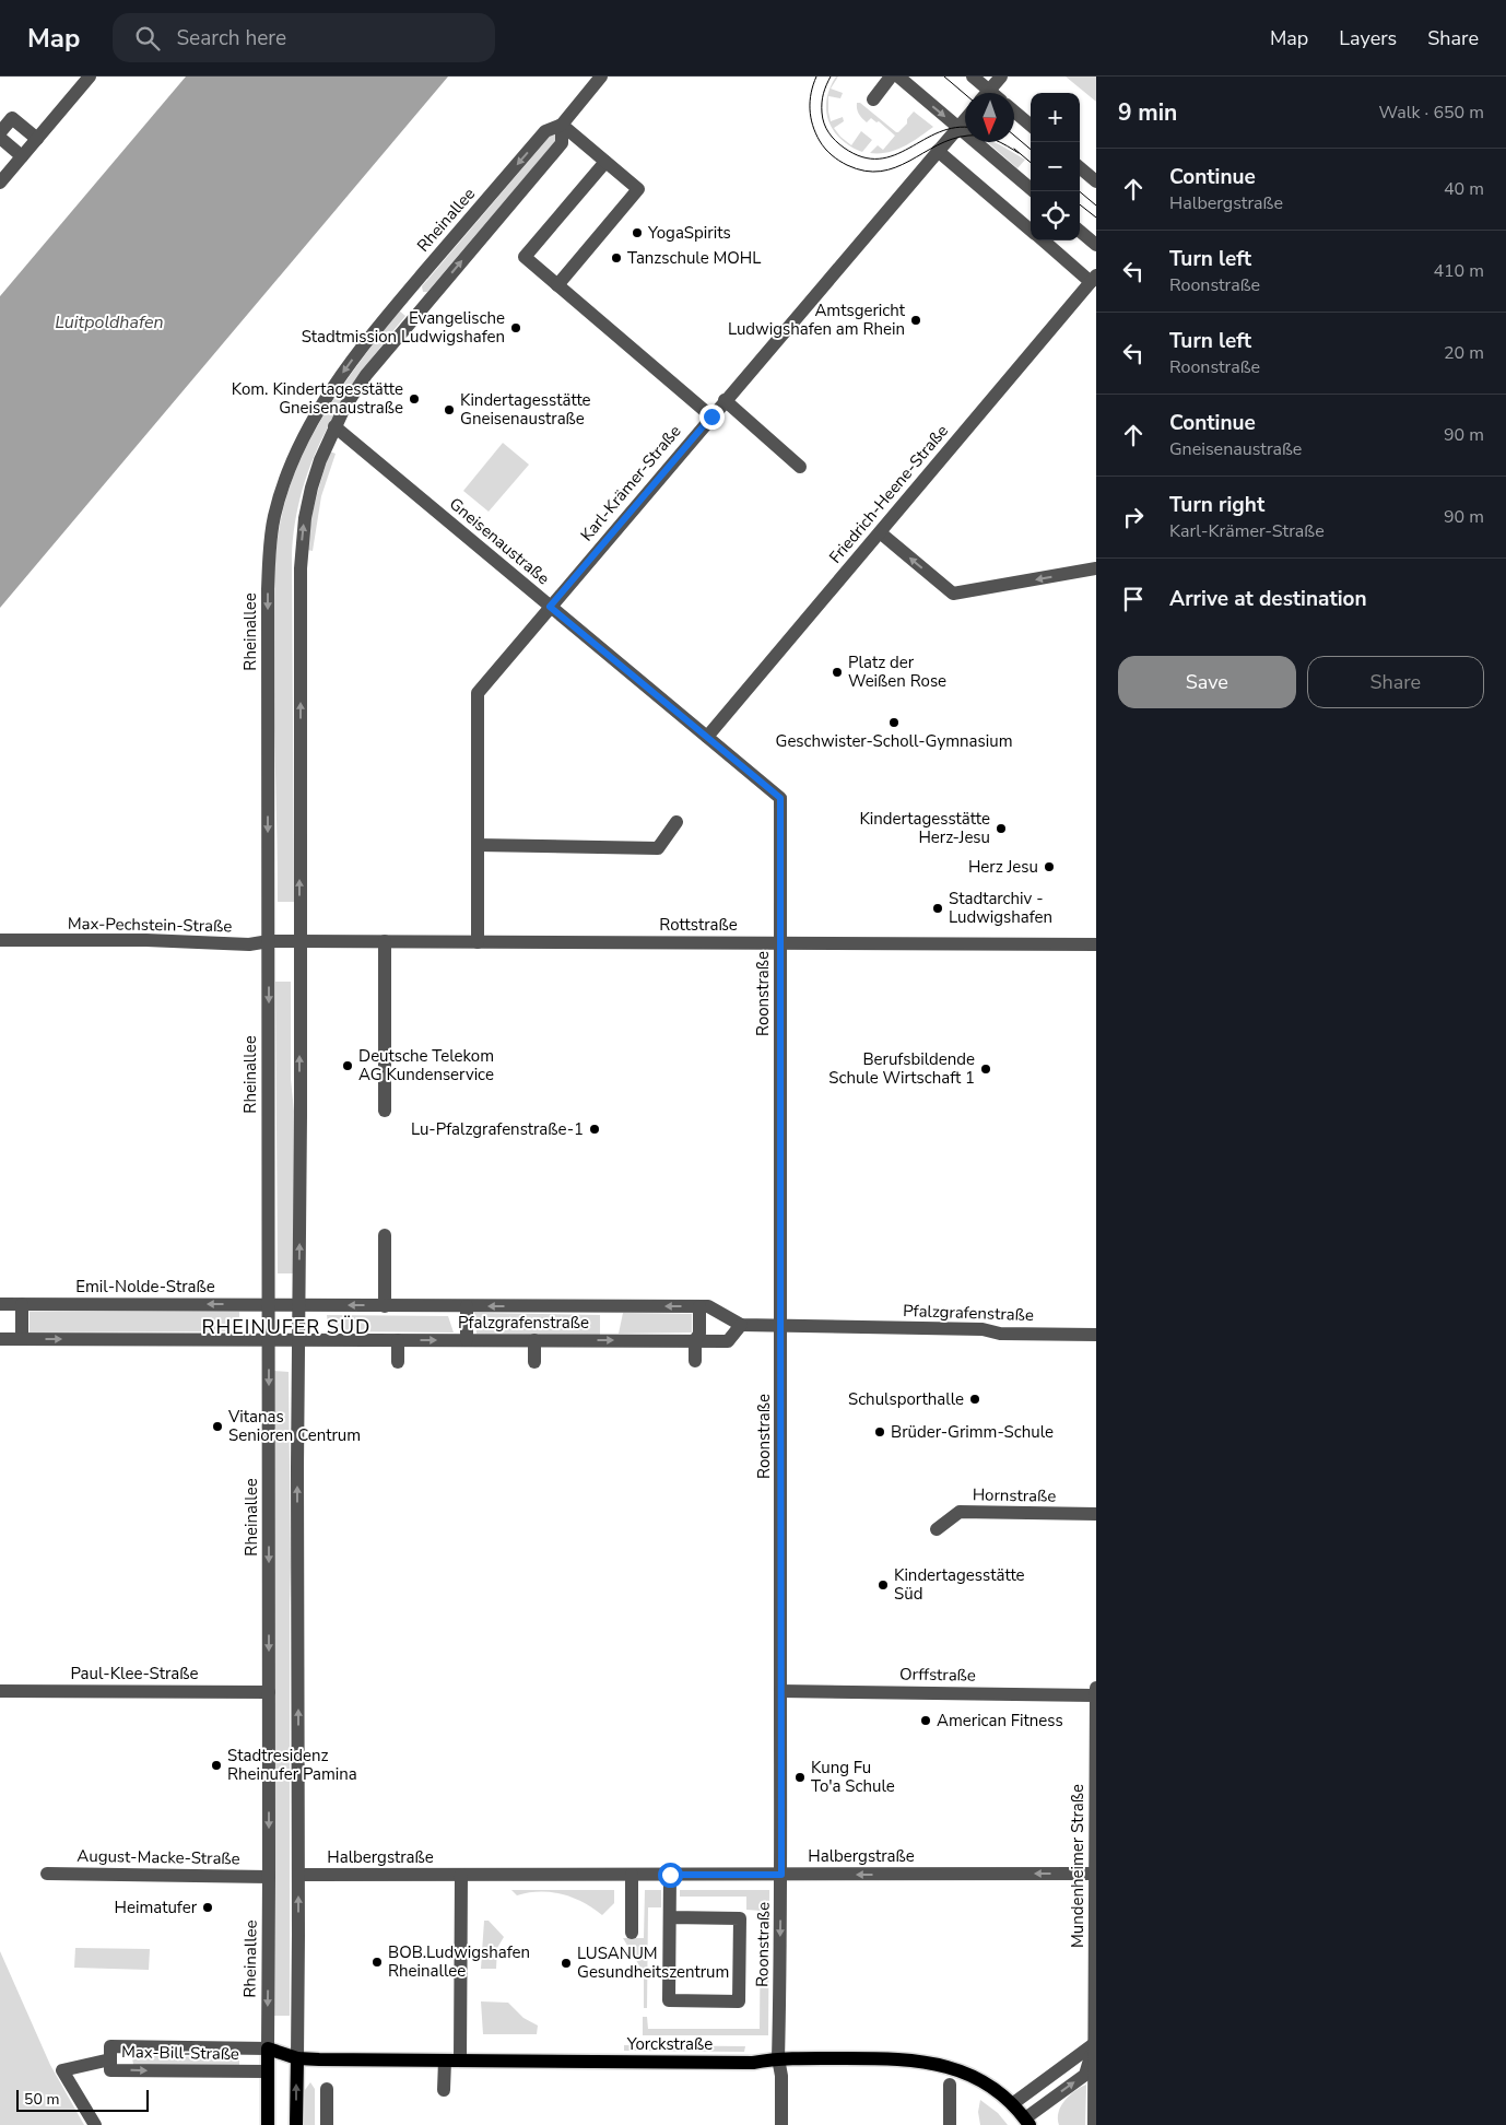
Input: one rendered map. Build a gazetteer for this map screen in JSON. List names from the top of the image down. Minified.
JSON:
{"streets":{"main road":["Rheinallee","Yorckstraße"],"street":["Karl-Krämer-Straße","Friedrich-Heene-Straße","Gneisenaustraße","Max-Pechstein-Straße","Rottstraße","Roonstraße","Emil-Nolde-Straße","Pfalzgrafenstraße","Hornstraße","Paul-Klee-Straße","Orffstraße","Halbergstraße","August-Macke-Straße","Mundenheimer Straße","Max-Bill-Straße"]},"crossings":[["Rheinallee","Gneisenaustraße"],["Rheinallee","Max-Pechstein-Straße"],["Rheinallee","Rottstraße"],["Rheinallee","Emil-Nolde-Straße"],["Rheinallee","Pfalzgrafenstraße"],["Rheinallee","Paul-Klee-Straße"],["Rheinallee","Halbergstraße"],["Rheinallee","August-Macke-Straße"],["Rheinallee","Yorckstraße"],["Rheinallee","Max-Bill-Straße"],["Karl-Krämer-Straße","Gneisenaustraße"],["Karl-Krämer-Straße","Rottstraße"],["Friedrich-Heene-Straße","Gneisenaustraße"],["Gneisenaustraße","Roonstraße"],["Max-Pechstein-Straße","Rottstraße"],["Rottstraße","Roonstraße"],["Roonstraße","Pfalzgrafenstraße"],["Roonstraße","Orffstraße"],["Roonstraße","Halbergstraße"],["Roonstraße","Yorckstraße"],["Emil-Nolde-Straße","Pfalzgrafenstraße"],["Orffstraße","Mundenheimer Straße"],["Halbergstraße","Mundenheimer Straße"],["Yorckstraße","Max-Bill-Straße"]],"one_way":["Halbergstraße"],"districts":["RHEINUFER SÜD"],"water":["Luitpoldhafen"],"places":["YogaSpirits","Tanzschule MOHL","Amtsgericht Ludwigshafen am Rhein","Evangelische Stadtmission Ludwigshafen","Kom. Kindertagesstätte Gneisenaustraße","Kindertagesstätte Gneisenaustraße","Platz der Weißen Rose","Geschwister-Scholl-Gymnasium","Kindertagesstätte Herz-Jesu","Herz Jesu","Stadtarchiv - Ludwigshafen","Deutsche Telekom AG Kundenservice","Berufsbildende Schule Wirtschaft 1","Lu-Pfalzgrafenstraße-1","Schulsporthalle","Vitanas Senioren Centrum","Brüder-Grimm-Schule","Kindertagesstätte Süd","American Fitness","Stadtresidenz Rheinufer Pamina","Kung Fu To'a Schule","Heimatufer","BOB.Ludwigshafen Rheinallee","LUSANUM Gesundheitszentrum"],"scale_bar":"50 m","north":"bottom","page":{"header":"Map","search":"Search here","nav":["Map","Layers","Share"],"heading":["9 min","Walk · 650 m"],"map_buttons":["+","−"],"list":[["Continue","Halbergstraße","40 m"],["Turn left","Roonstraße","410 m"],["Turn left","Roonstraße","20 m"],["Continue","Gneisenaustraße","90 m"],["Turn right","Karl-Krämer-Straße","90 m"],"Arrive at destination"],"buttons":["Save","Share"],"scale":"50 m"}}
